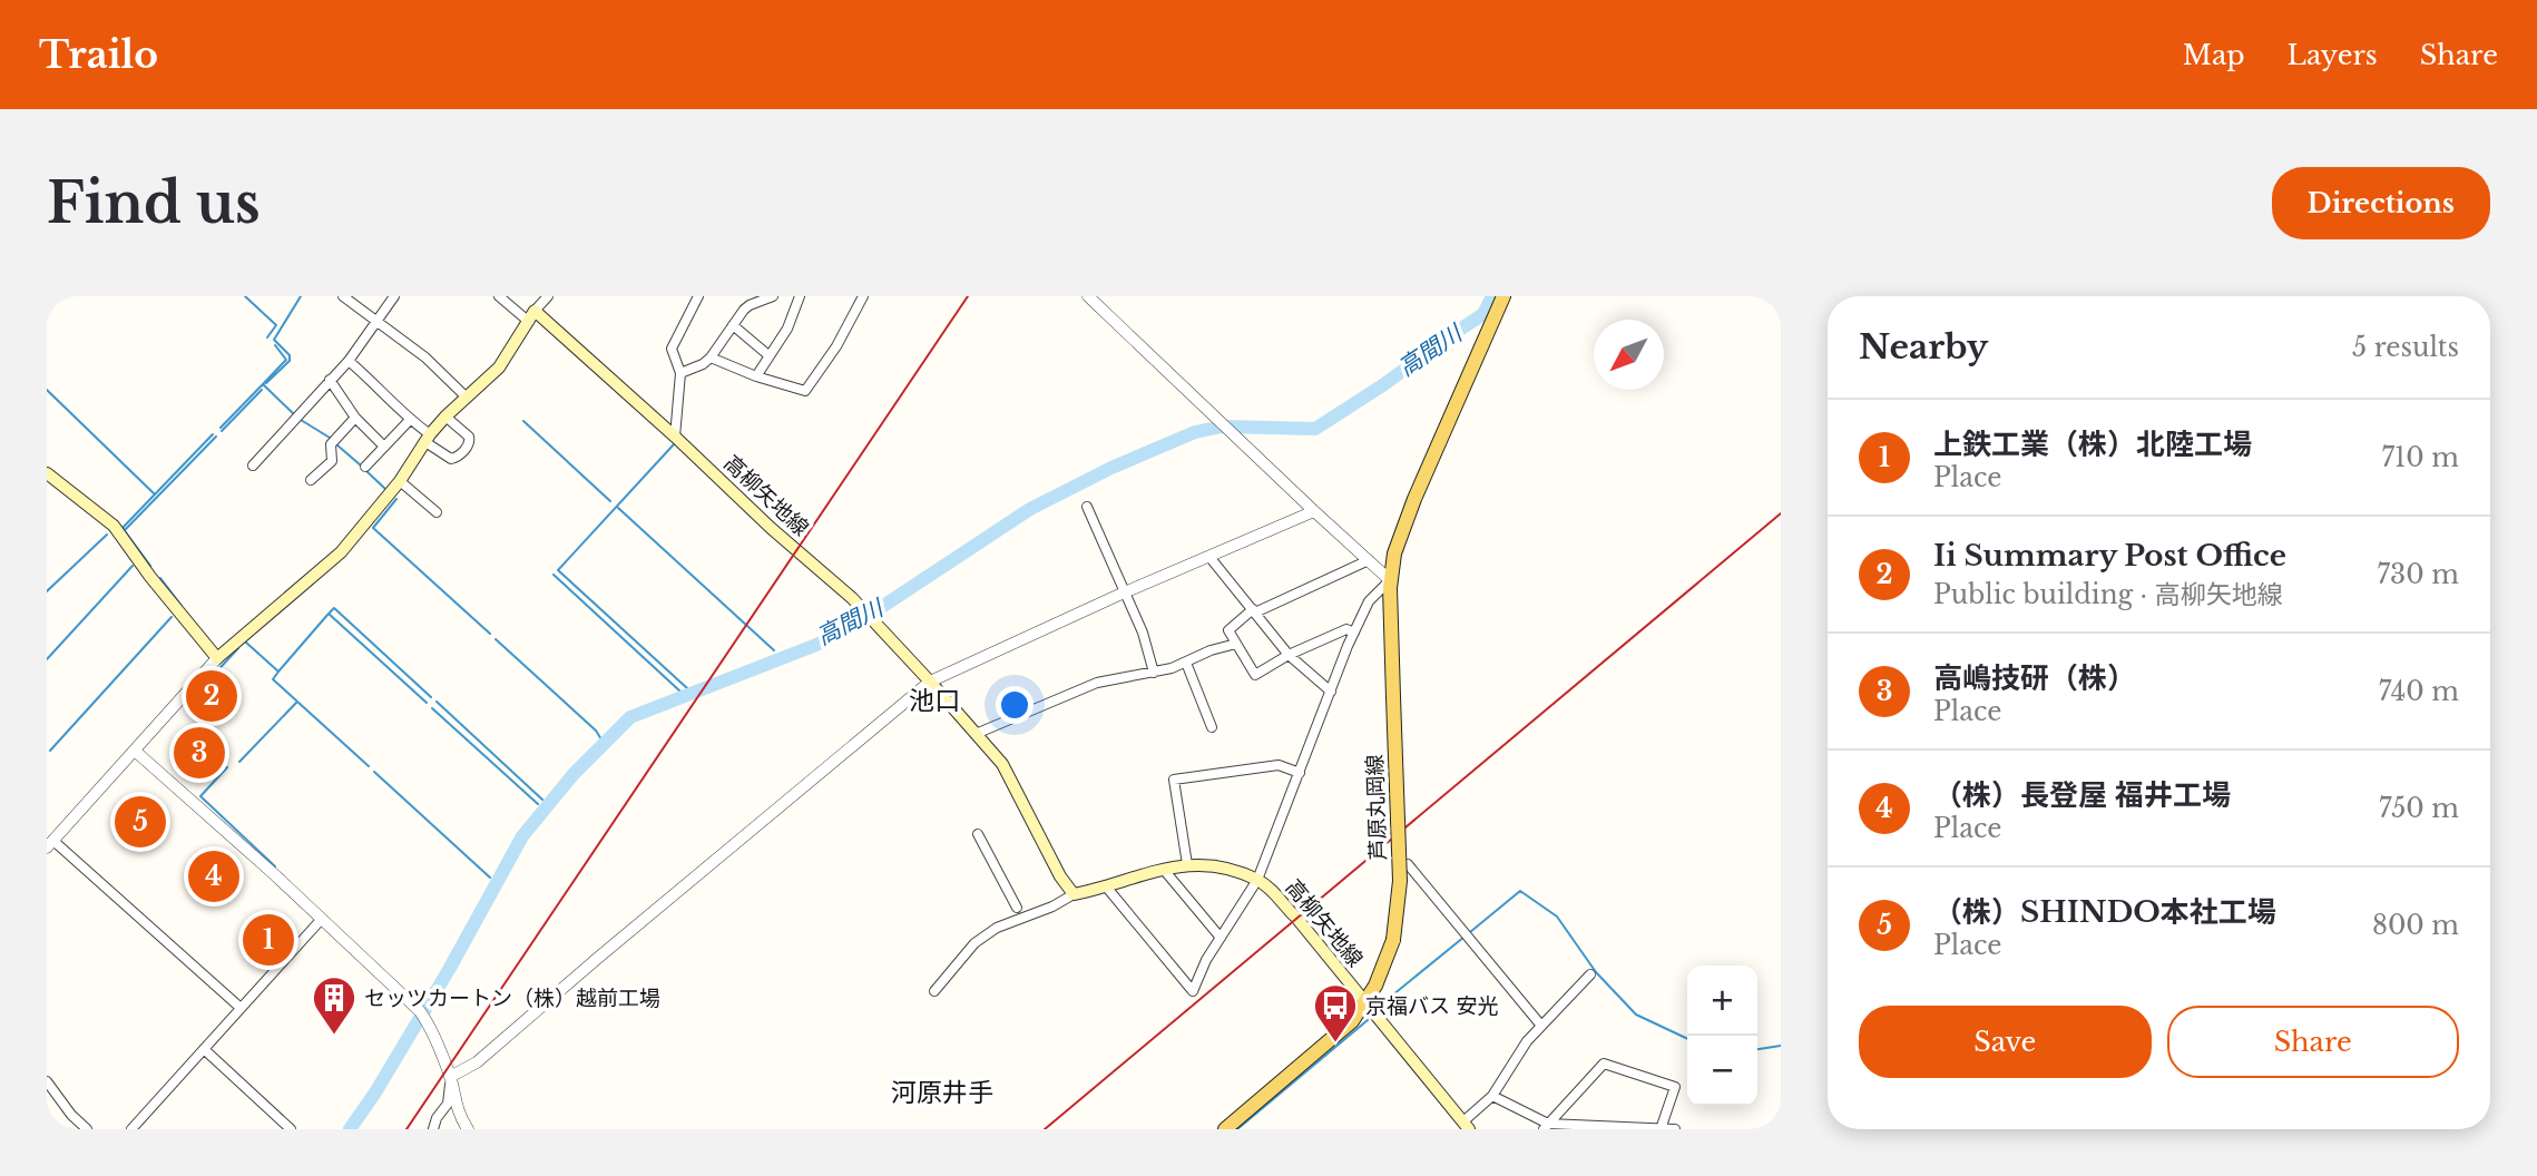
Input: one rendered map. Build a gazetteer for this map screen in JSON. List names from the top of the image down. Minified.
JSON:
{"streets":{"main road":["高柳矢地線","芦原丸岡線"]},"crossings":[["高柳矢地線","芦原丸岡線"]],"districts":["池口","河原井手"],"water":["高間川"],"places":{"building":["セッツカートン（株）越前工場"],"bus stop":["京福バス 安光"]},"north":"bottom left","page":{"header":"Trailo","nav":["Map","Layers","Share"],"buttons":["Directions",["Save","Share"]],"title":"Find us","heading":["Nearby","5 results"],"list":[{"mark":"1","name":"上鉄工業（株）北陸工場","note":"Place","value":"710 m"},{"mark":"2","name":"Ii Summary Post Office","note":"Public building · 高柳矢地線","value":"730 m"},{"mark":"3","name":"高嶋技研（株）","note":"Place","value":"740 m"},{"mark":"4","name":"（株）長登屋 福井工場","note":"Place","value":"750 m"},{"mark":"5","name":"（株）SHINDO本社工場","note":"Place","value":"800 m"}],"pins":["2","3","5","4","1"],"map_buttons":["+","−"]}}
